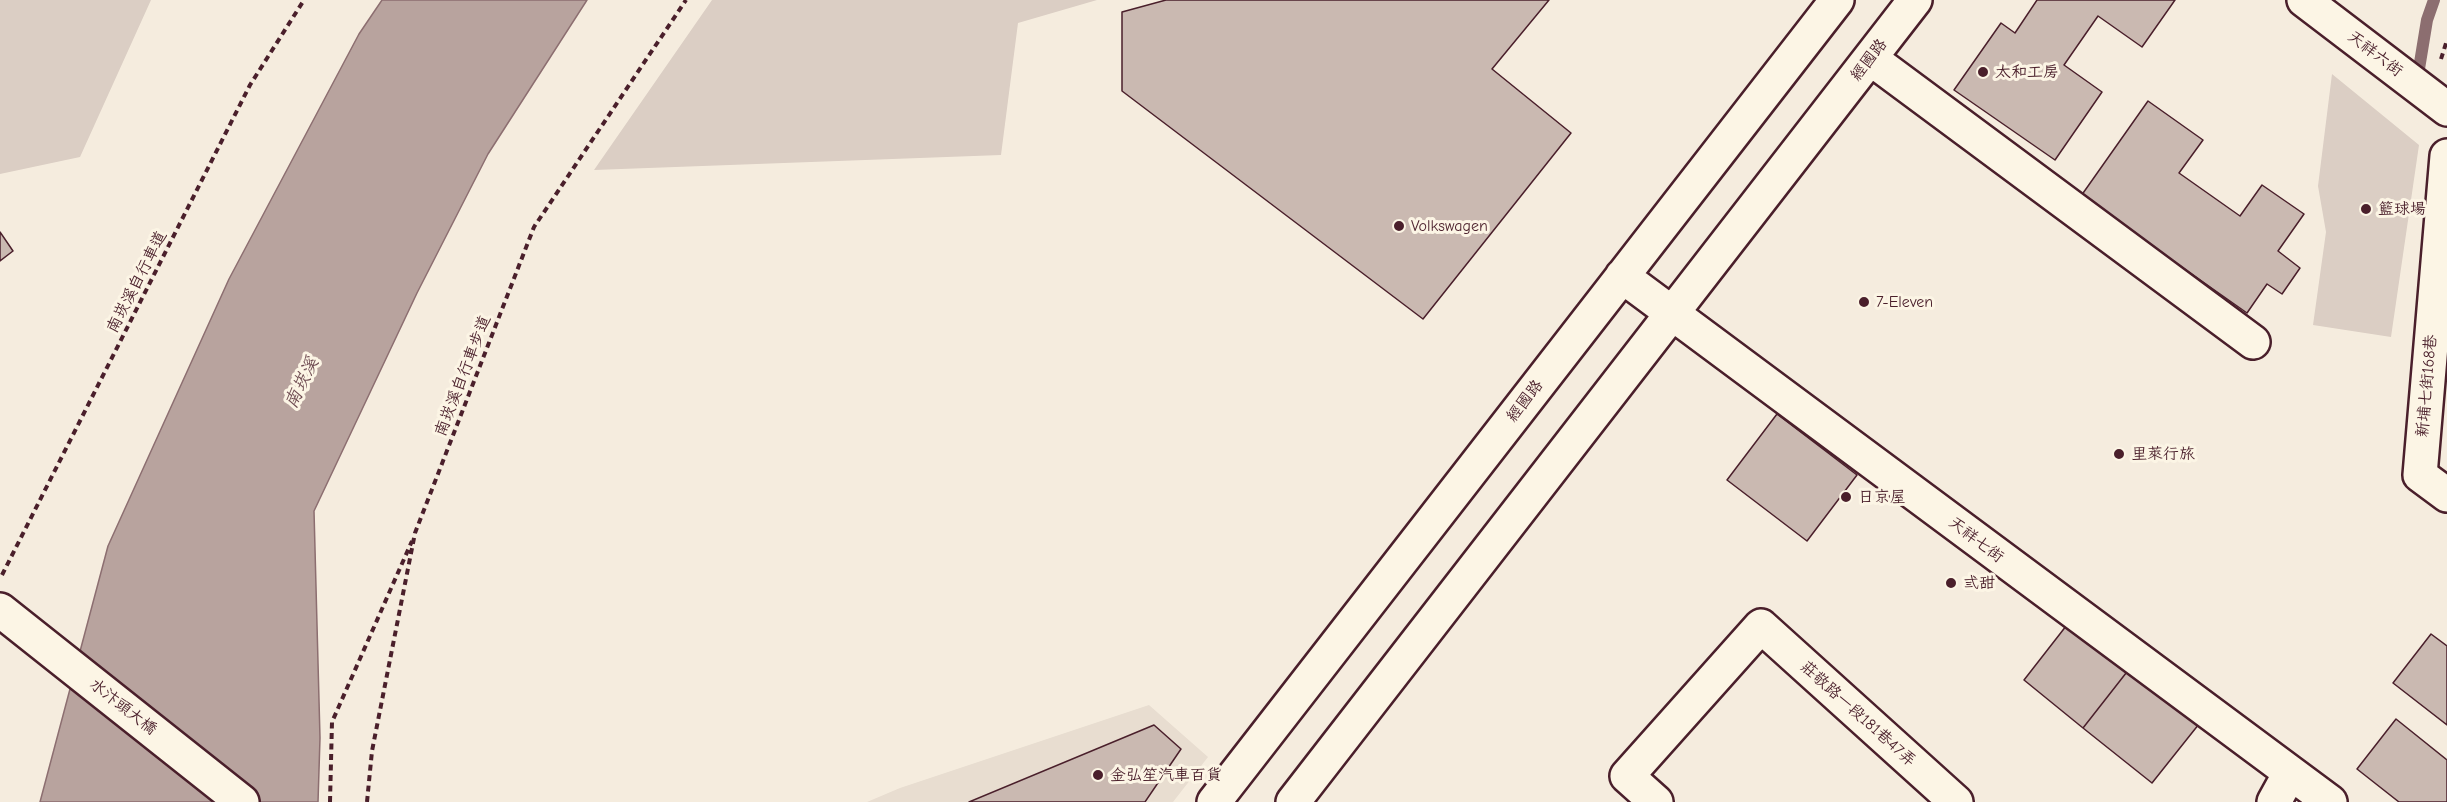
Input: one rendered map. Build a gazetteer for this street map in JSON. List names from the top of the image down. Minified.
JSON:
{"streets":{"street":["天祥六街","經國路","新埔七街168巷","天祥七街","水汴頭大橋","莊敬路一段181巷47弄"],"path":["南崁溪自行車道","南崁溪自行車步道"]},"crossings":[["經國路","天祥七街"]],"water":["南崁溪"],"places":["太和工房","籃球場","Volkswagen","7-Eleven","里萊行旅","日京屋","弎甜","金弘笙汽車百貨"]}
